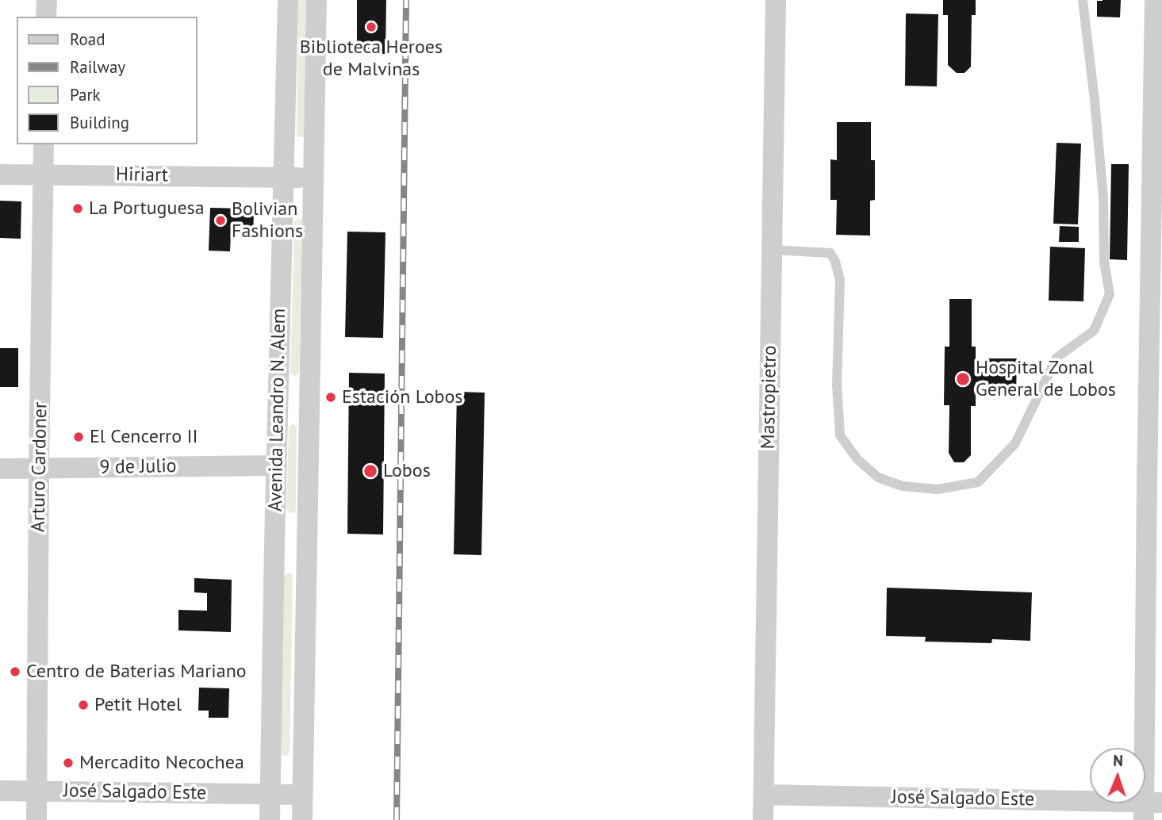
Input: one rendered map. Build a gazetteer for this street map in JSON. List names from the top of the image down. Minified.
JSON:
{"streets":{"street":["Hiriart","Mastropietro","Avenida Leandro N. Alem","Arturo Cardoner","9 de Julio","José Salgado Este"]},"crossings":[["Hiriart","Avenida Leandro N. Alem"],["Hiriart","Arturo Cardoner"],["Mastropietro","José Salgado Este"],["Avenida Leandro N. Alem","9 de Julio"],["Avenida Leandro N. Alem","José Salgado Este"],["Arturo Cardoner","9 de Julio"],["Arturo Cardoner","José Salgado Este"]],"places":["Biblioteca Heroes de Malvinas","La Portuguesa","Bolivian Fashions","Hospital Zonal General de Lobos","Estación Lobos","El Cencerro II","Lobos","Centro de Baterias Mariano","Petit Hotel","Mercadito Necochea"],"legend":["Road","Railway","Park","Building"],"north":"top"}
